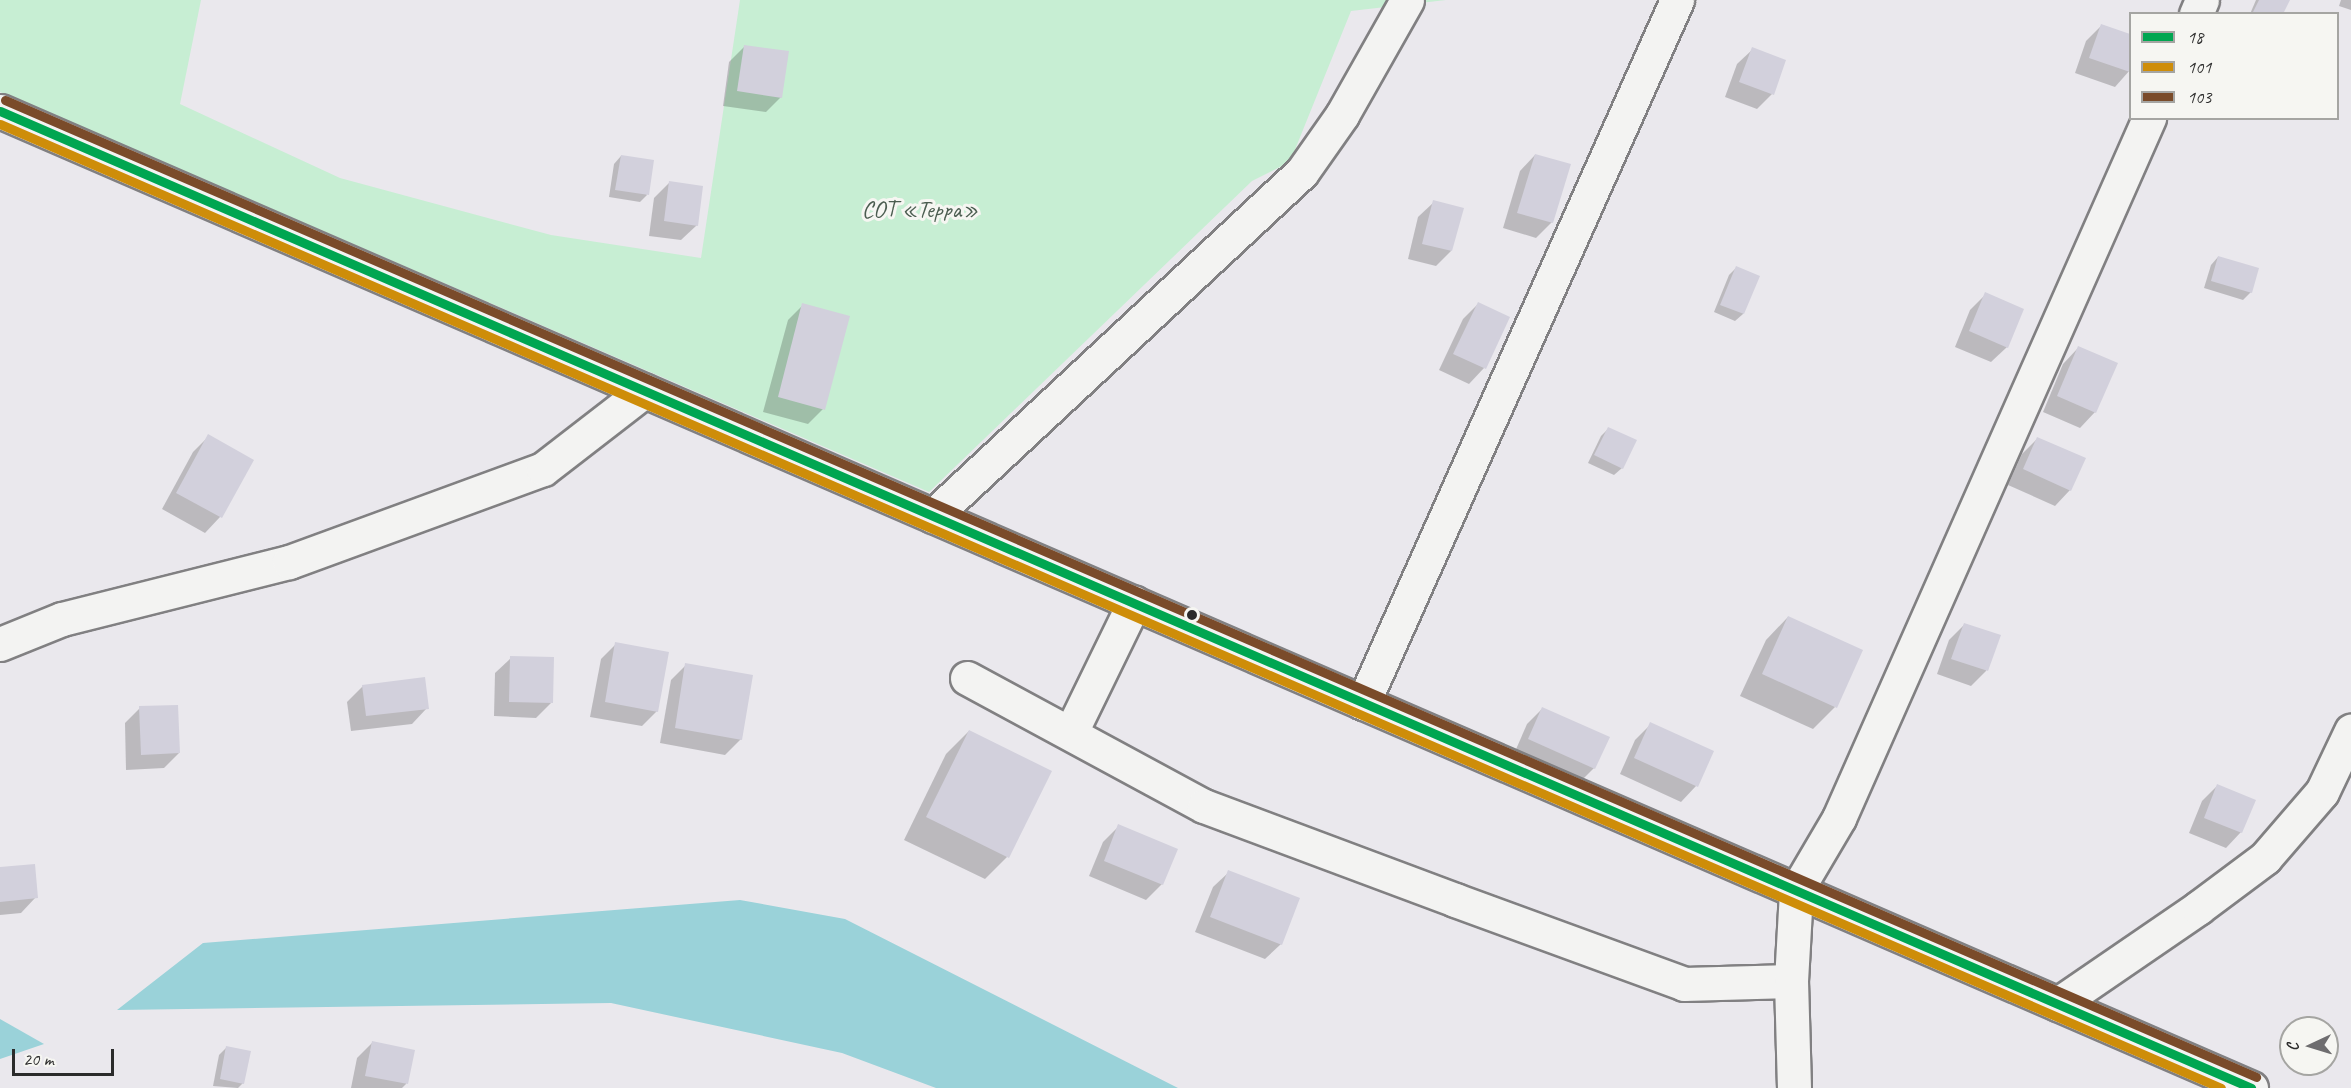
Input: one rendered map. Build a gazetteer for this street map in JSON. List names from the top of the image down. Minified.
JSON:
{"parks":["СОТ «Терра»"],"lines":["transit line 103","transit line 18","transit line 101"],"legend":["18","101","103"],"scale_bar":"20 m","north":"left"}
